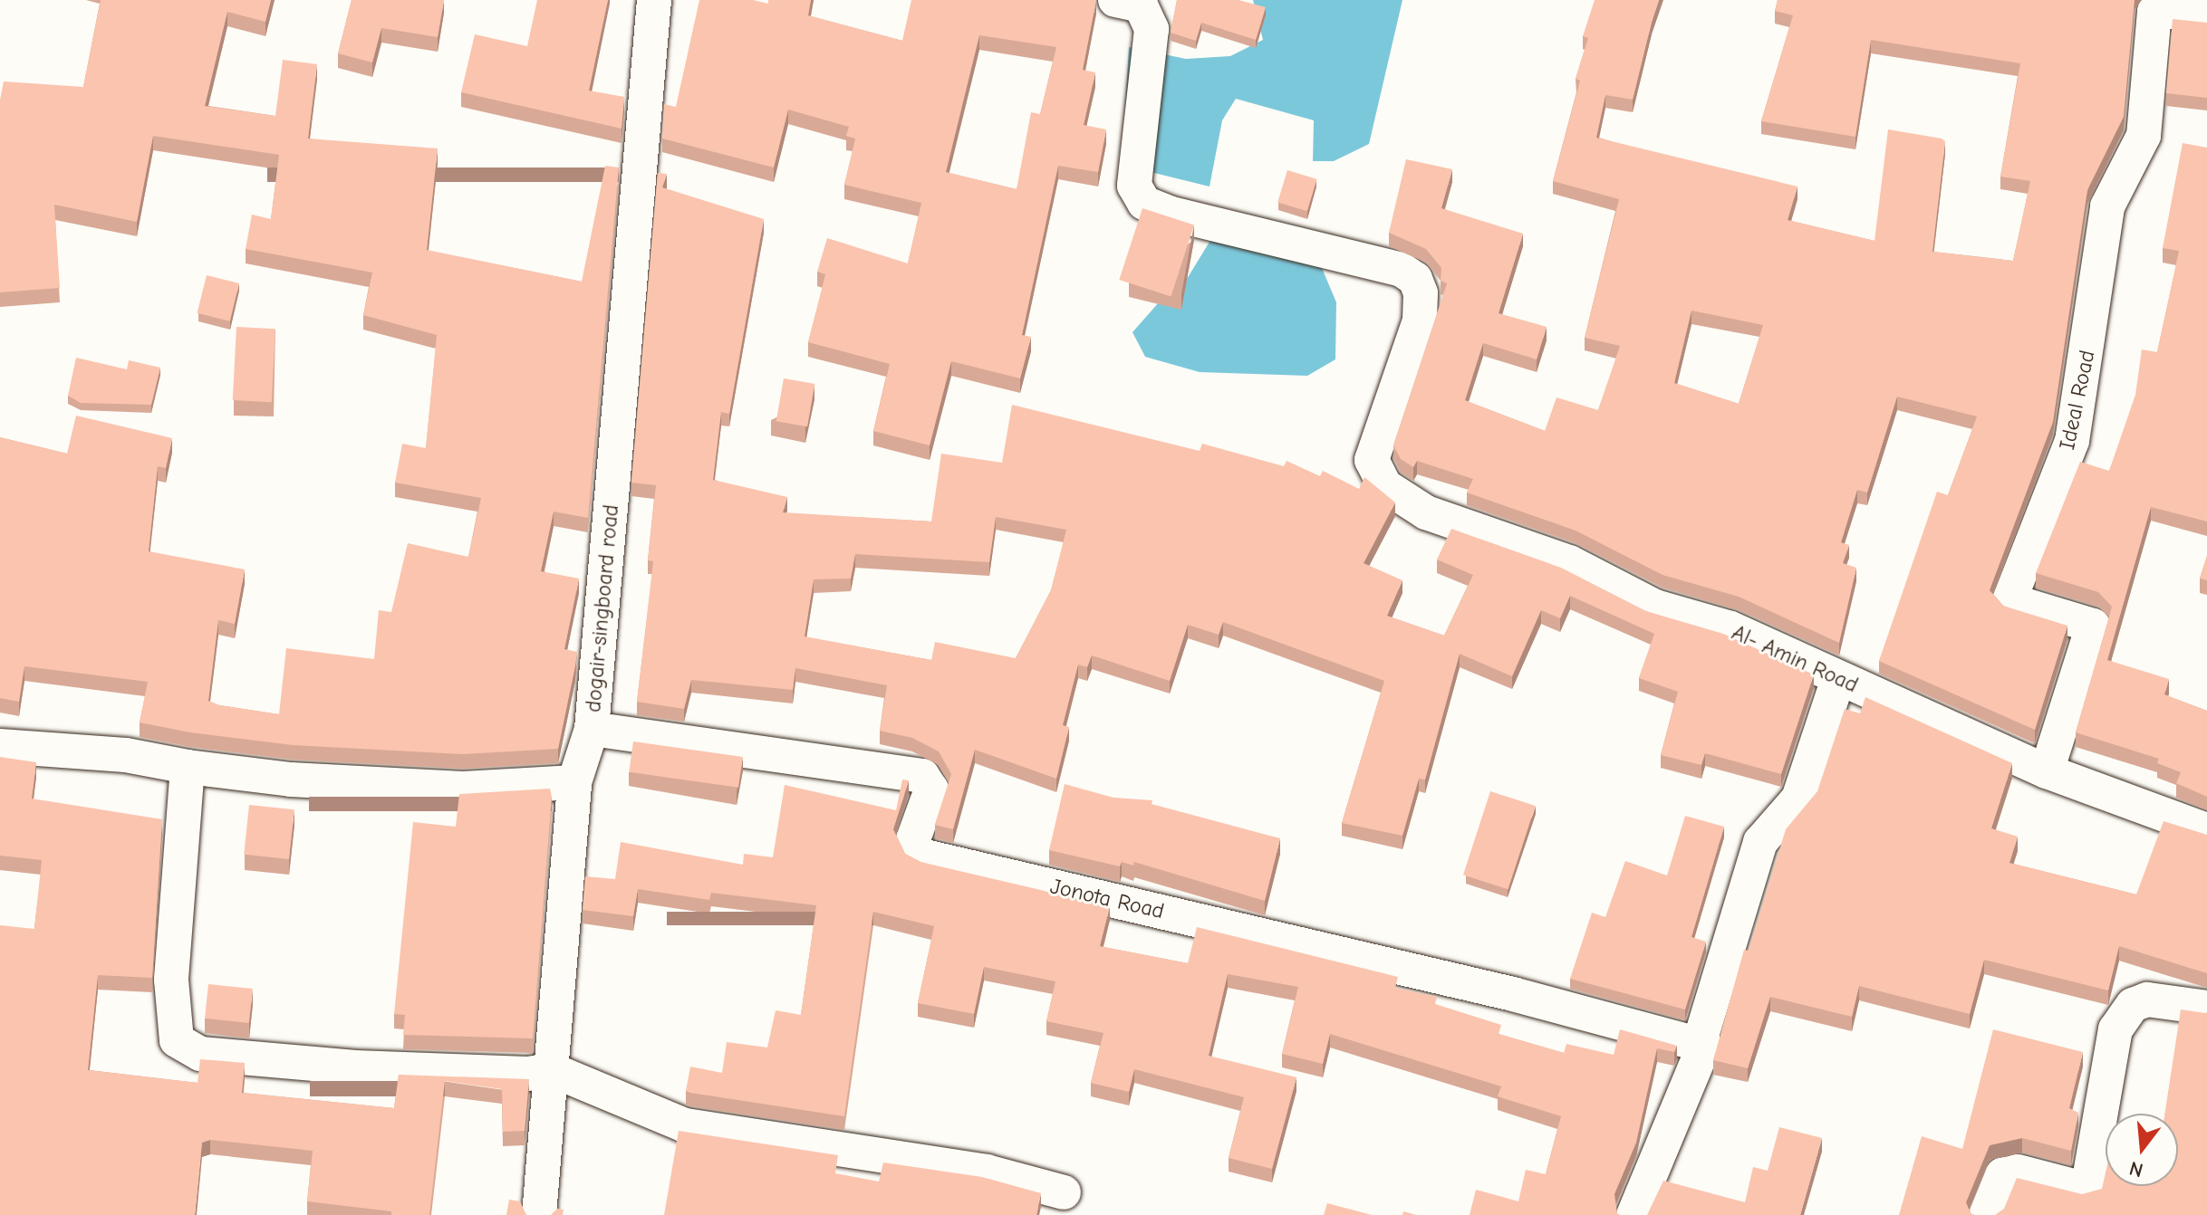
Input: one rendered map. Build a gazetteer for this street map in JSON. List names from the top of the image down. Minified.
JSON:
{"streets":{"street":["Ideal Road","dogair-singboard road","Al- Amin Road","Jonota Road"]},"crossings":[["Ideal Road","Al- Amin Road"],["dogair-singboard road","Jonota Road"]],"north":"bottom"}
